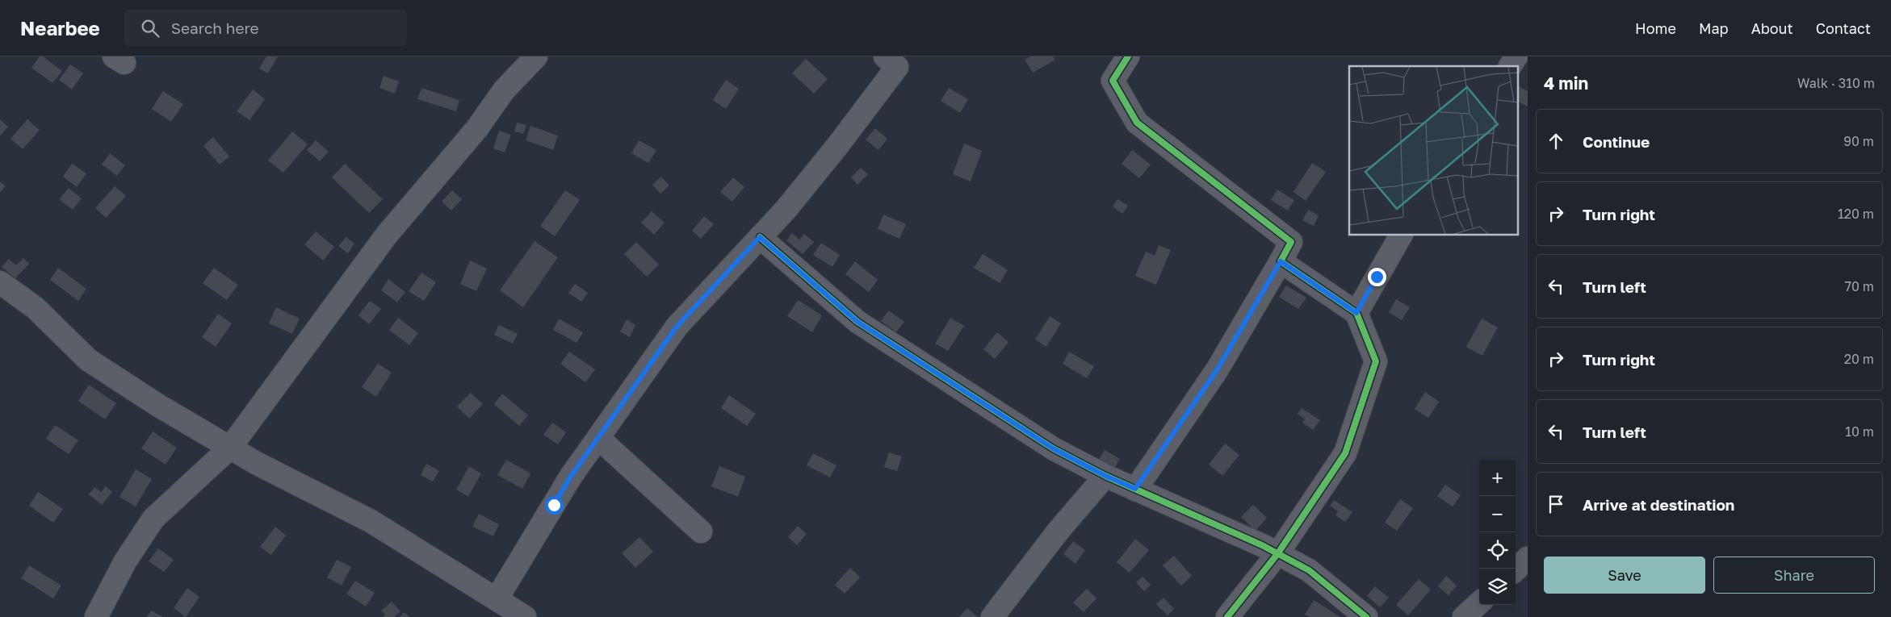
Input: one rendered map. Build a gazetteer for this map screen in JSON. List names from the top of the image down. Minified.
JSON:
{"page":{"header":"Nearbee","search":"Search here","nav":["Home","Map","About","Contact"],"heading":["4 min","Walk · 310 m"],"list":[["Continue","90 m"],["Turn right","120 m"],["Turn left","70 m"],["Turn right","20 m"],["Turn left","10 m"],"Arrive at destination"],"map_buttons":["+","−"],"buttons":["Save","Share"]}}
